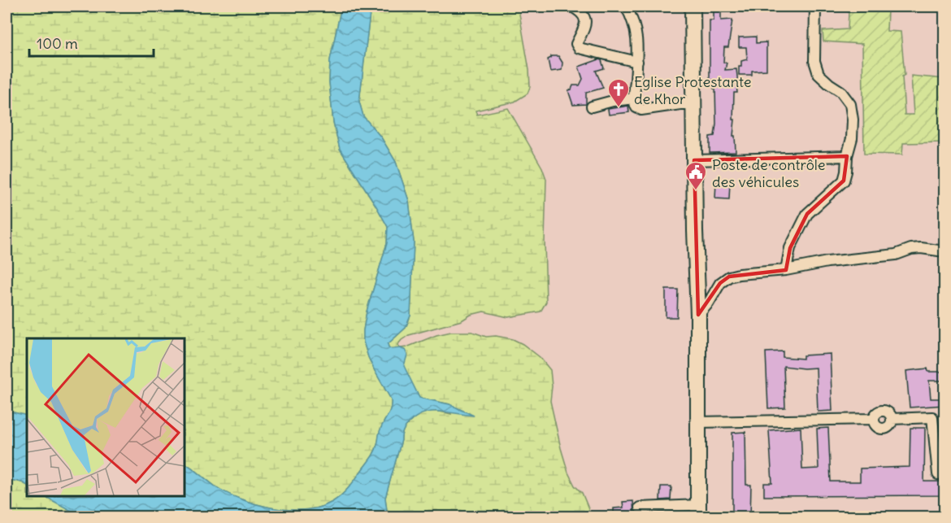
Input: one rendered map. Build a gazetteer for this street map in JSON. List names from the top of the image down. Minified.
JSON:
{"places":{"church":["Eglise Protestante de Khor"],"public building":["Poste de contrôle des véhicules"]},"scale_bar":"100 m"}
